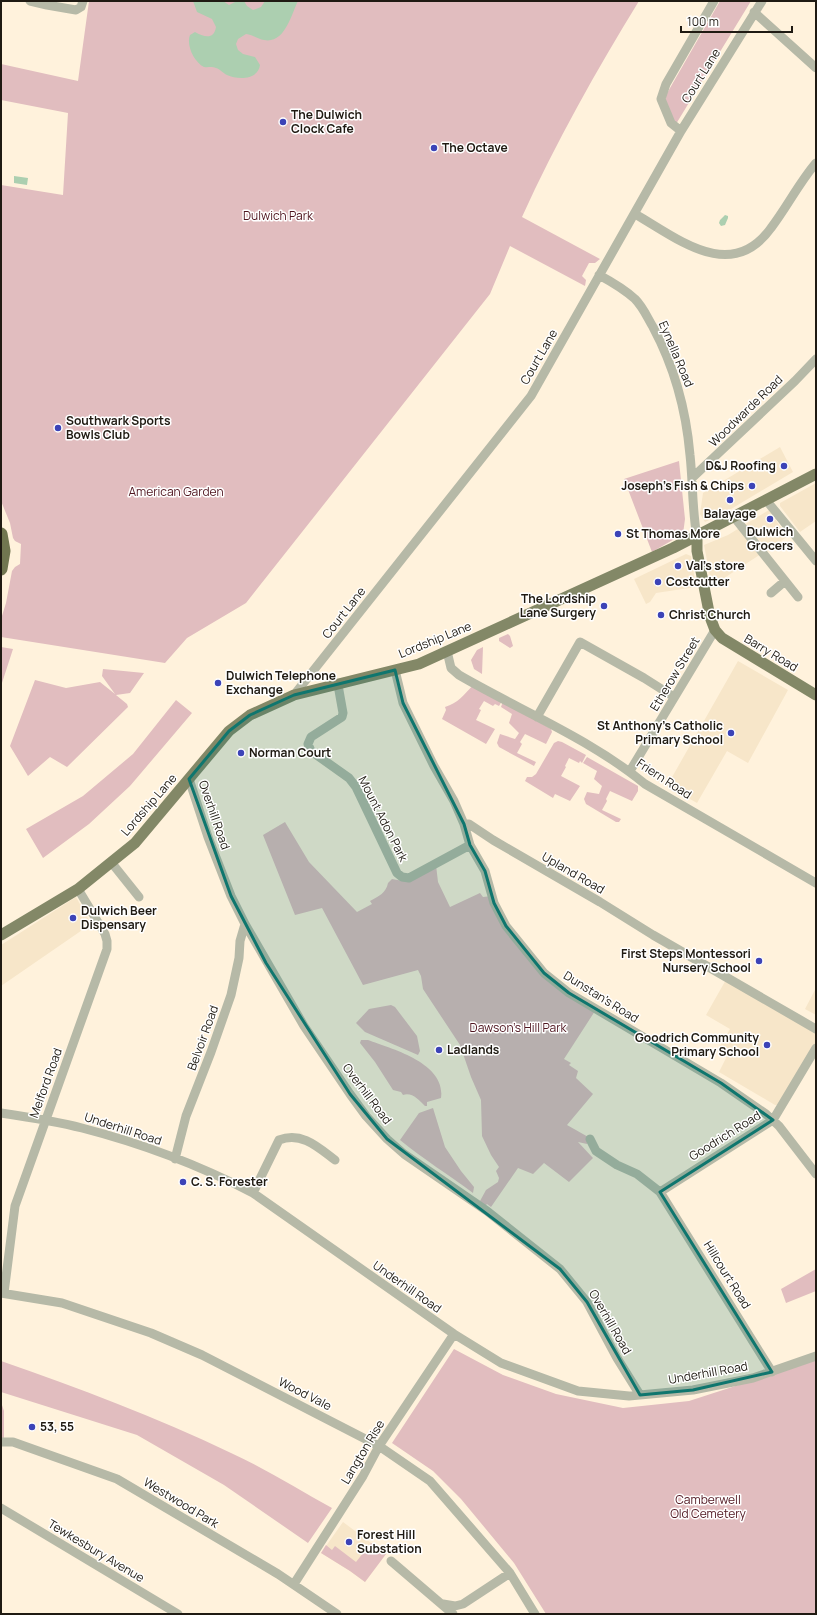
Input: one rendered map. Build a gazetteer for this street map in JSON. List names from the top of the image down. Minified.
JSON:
{"streets":{"main road":["Lordship Lane","Barry Road"],"street":["Court Lane","Eynella Road","Woodwarde Road","Etherow Street","Friern Road","Overhill Road","Mount Adon Park","Upland Road","Dunstan's Road","Belvoir Road","Melford Road","Underhill Road","Goodrich Road","Hillcourt Road","Wood Vale","Langton Rise","Westwood Park","Tewkesbury Avenue"]},"crossings":[["Court Lane","Eynella Road"],["Court Lane","Lordship Lane"],["Eynella Road","Woodwarde Road"],["Eynella Road","Lordship Lane"],["Lordship Lane","Friern Road"],["Lordship Lane","Overhill Road"],["Lordship Lane","Mount Adon Park"],["Lordship Lane","Melford Road"],["Barry Road","Etherow Street"],["Etherow Street","Friern Road"],["Overhill Road","Belvoir Road"],["Overhill Road","Underhill Road"],["Mount Adon Park","Dunstan's Road"],["Upland Road","Dunstan's Road"],["Dunstan's Road","Goodrich Road"],["Belvoir Road","Underhill Road"],["Melford Road","Underhill Road"],["Melford Road","Wood Vale"],["Underhill Road","Hillcourt Road"],["Underhill Road","Langton Rise"],["Goodrich Road","Hillcourt Road"],["Wood Vale","Langton Rise"],["Langton Rise","Westwood Park"]],"parks":["Dulwich Park","American Garden","Dawson's Hill Park","Camberwell Old Cemetery"],"places":["The Dulwich Clock Cafe","The Octave","Southwark Sports Bowls Club","D&J Roofing","Joseph's Fish & Chips","Balayage","Dulwich Grocers","St Thomas More","Val's store","Costcutter","The Lordship Lane Surgery","Christ Church","Dulwich Telephone Exchange","St Anthony's Catholic Primary School","Norman Court","Dulwich Beer Dispensary","First Steps Montessori Nursery School","Goodrich Community Primary School","Ladlands","C. S. Forester","53, 55","Forest Hill Substation"],"scale_bar":"100 m"}
